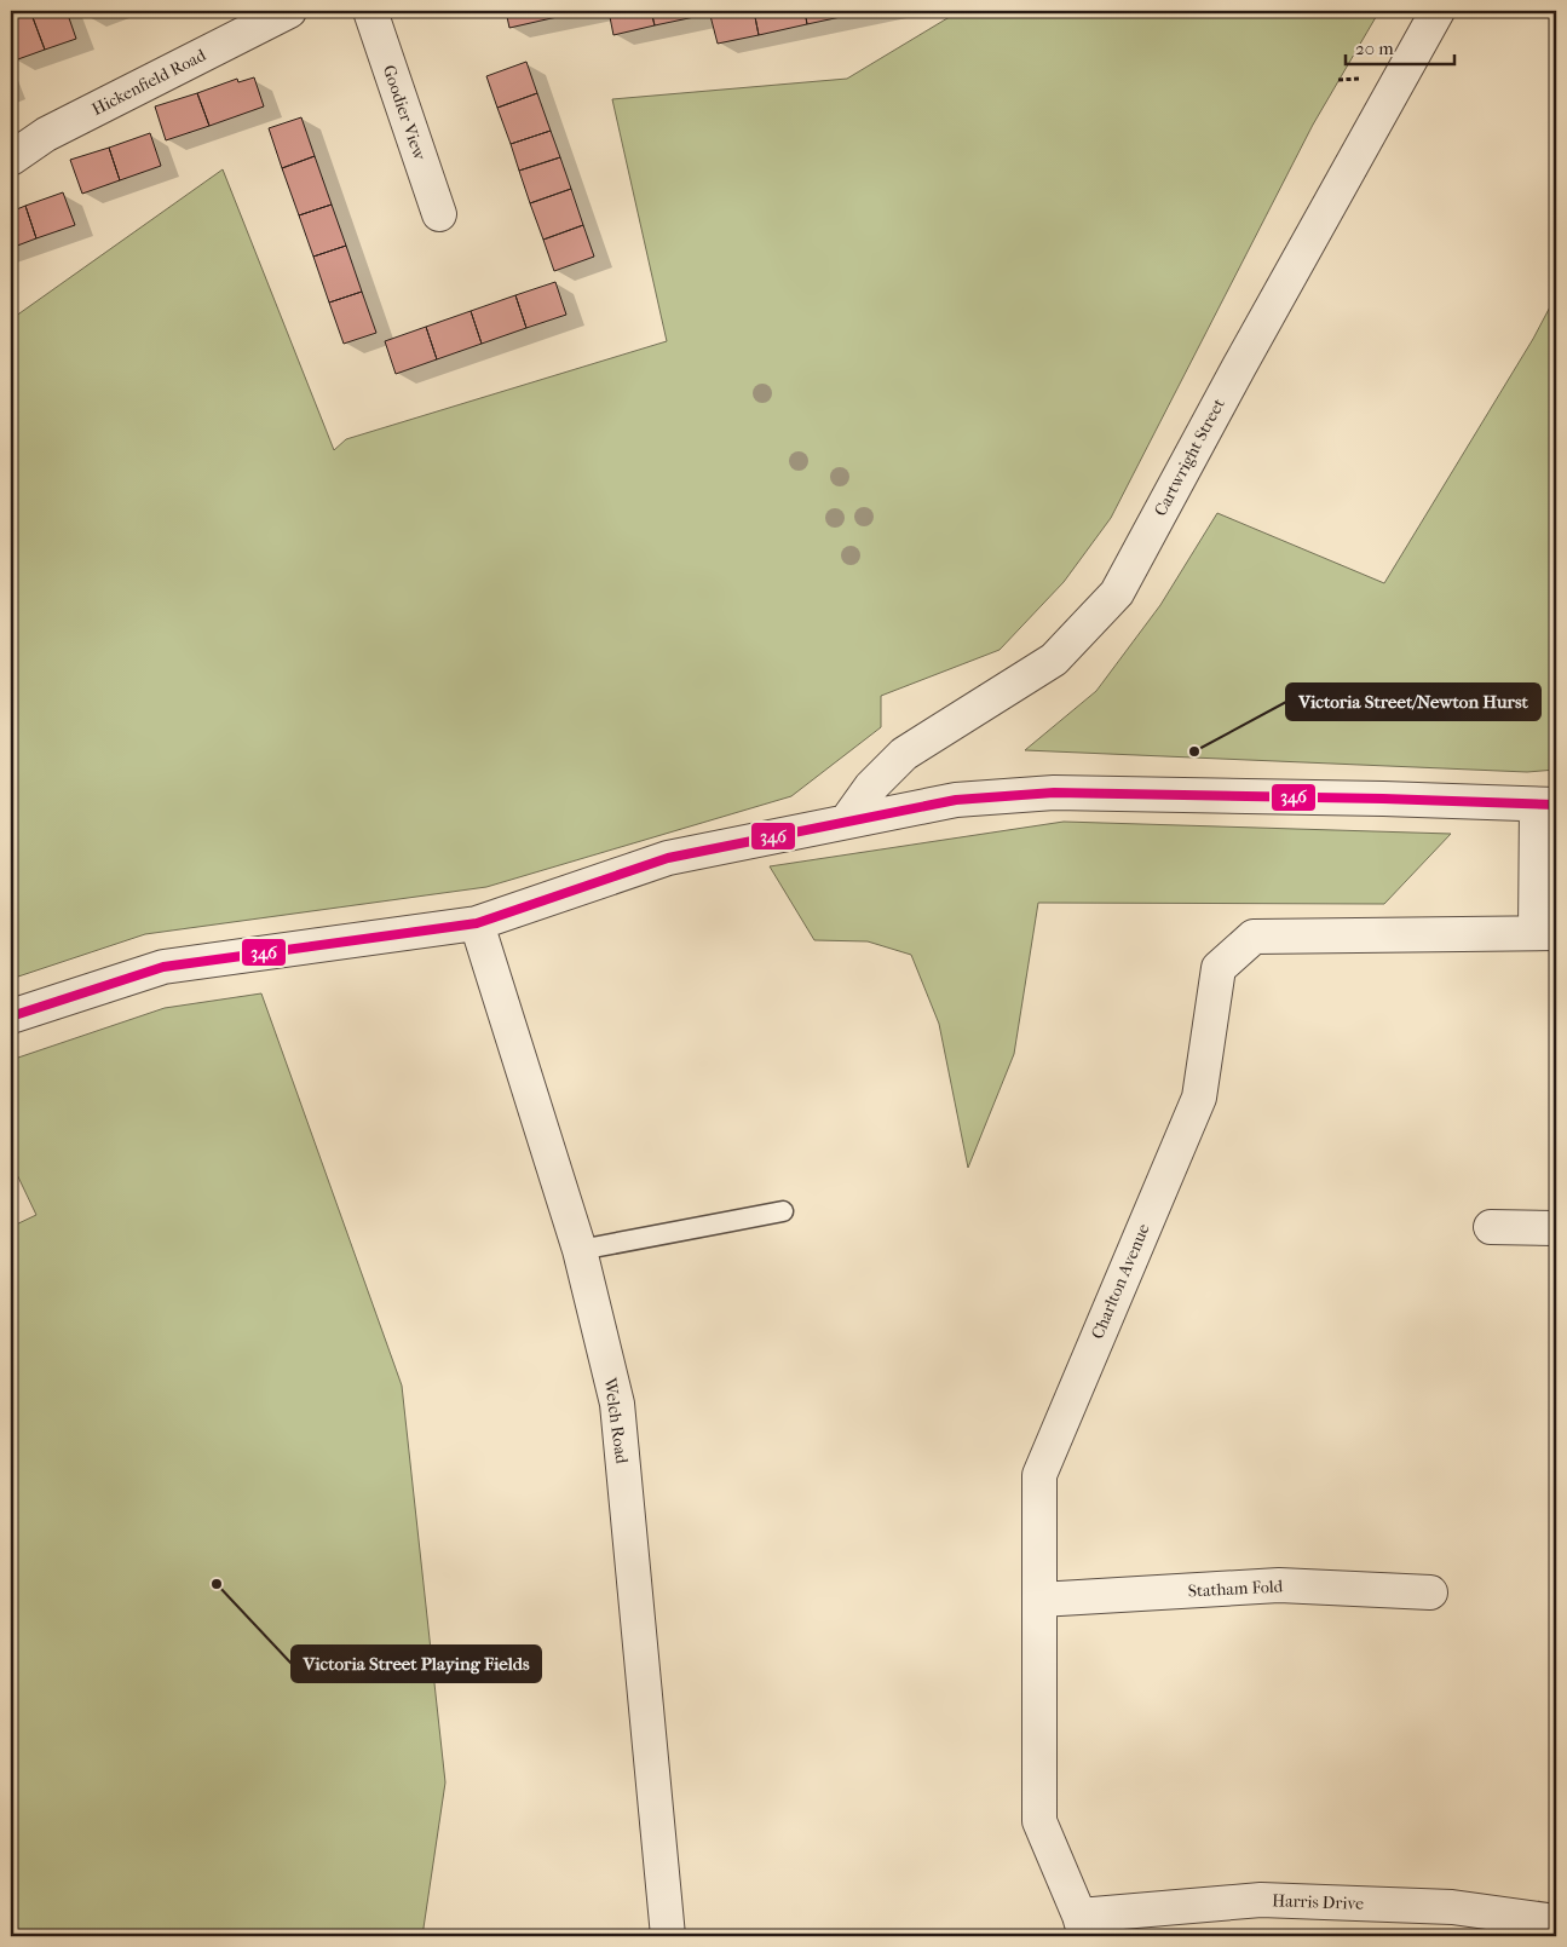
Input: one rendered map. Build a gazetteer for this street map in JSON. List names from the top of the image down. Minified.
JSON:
{"streets":{"street":["Hickenfield Road","Goodier View","Cartwright Street","Charlton Avenue","Welch Road","Statham Fold","Harris Drive"]},"crossings":[["Charlton Avenue","Statham Fold"],["Charlton Avenue","Harris Drive"]],"places":["Victoria Street/Newton Hurst","Victoria Street Playing Fields"],"lines":["transit line 346"],"scale_bar":"20 m"}
